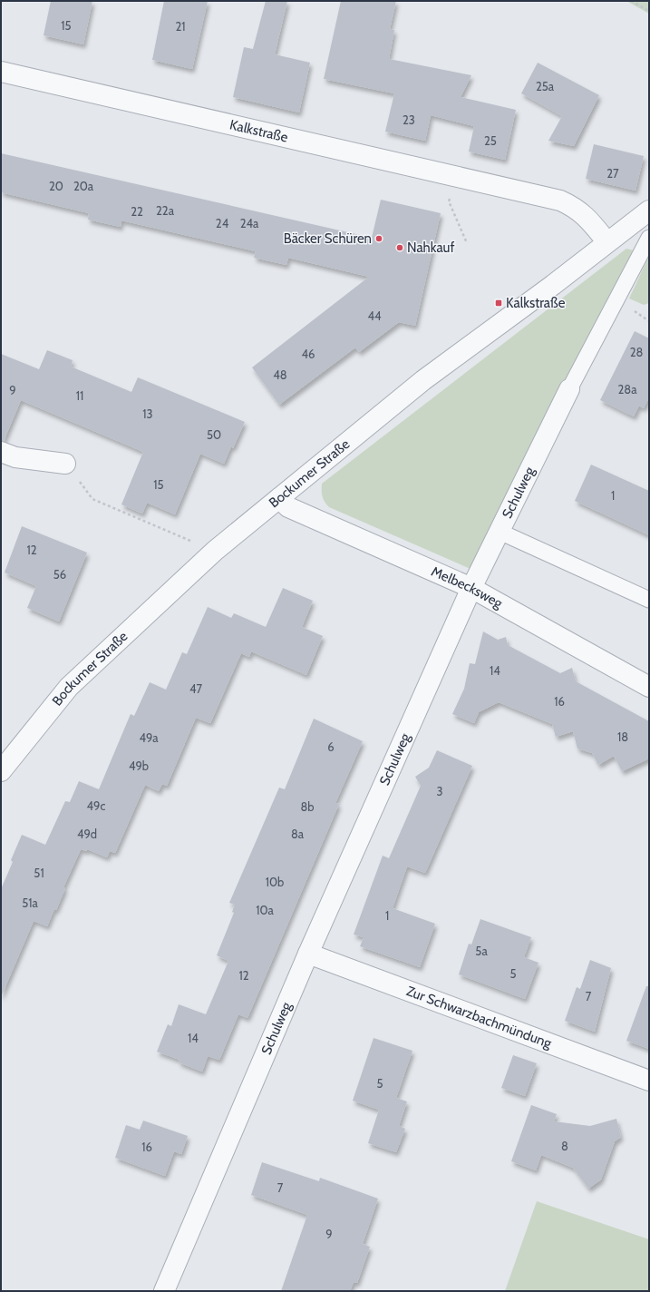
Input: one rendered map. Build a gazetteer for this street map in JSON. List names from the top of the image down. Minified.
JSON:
{"streets":{"street":["Kalkstraße","Bockumer Straße","Schulweg","Melbecksweg","Zur Schwarzbachmündung"]},"crossings":[["Kalkstraße","Bockumer Straße"],["Bockumer Straße","Melbecksweg"],["Schulweg","Melbecksweg"],["Schulweg","Zur Schwarzbachmündung"]],"places":{"other":["Bäcker Schüren","Nahkauf"],"transit":["Kalkstraße"]},"house_numbers":["15","21","25a","23","25","27","20","20a","22a","22","24","24a","44","28","46","48","28a","9","11","13","50","15","1","12","56","14","47","16","18","49a","6","49b","3","49c","8b","49d","8a","51","10b","51a","10a","1","5a","5","12","7","14","5","8","16","7","9"]}
